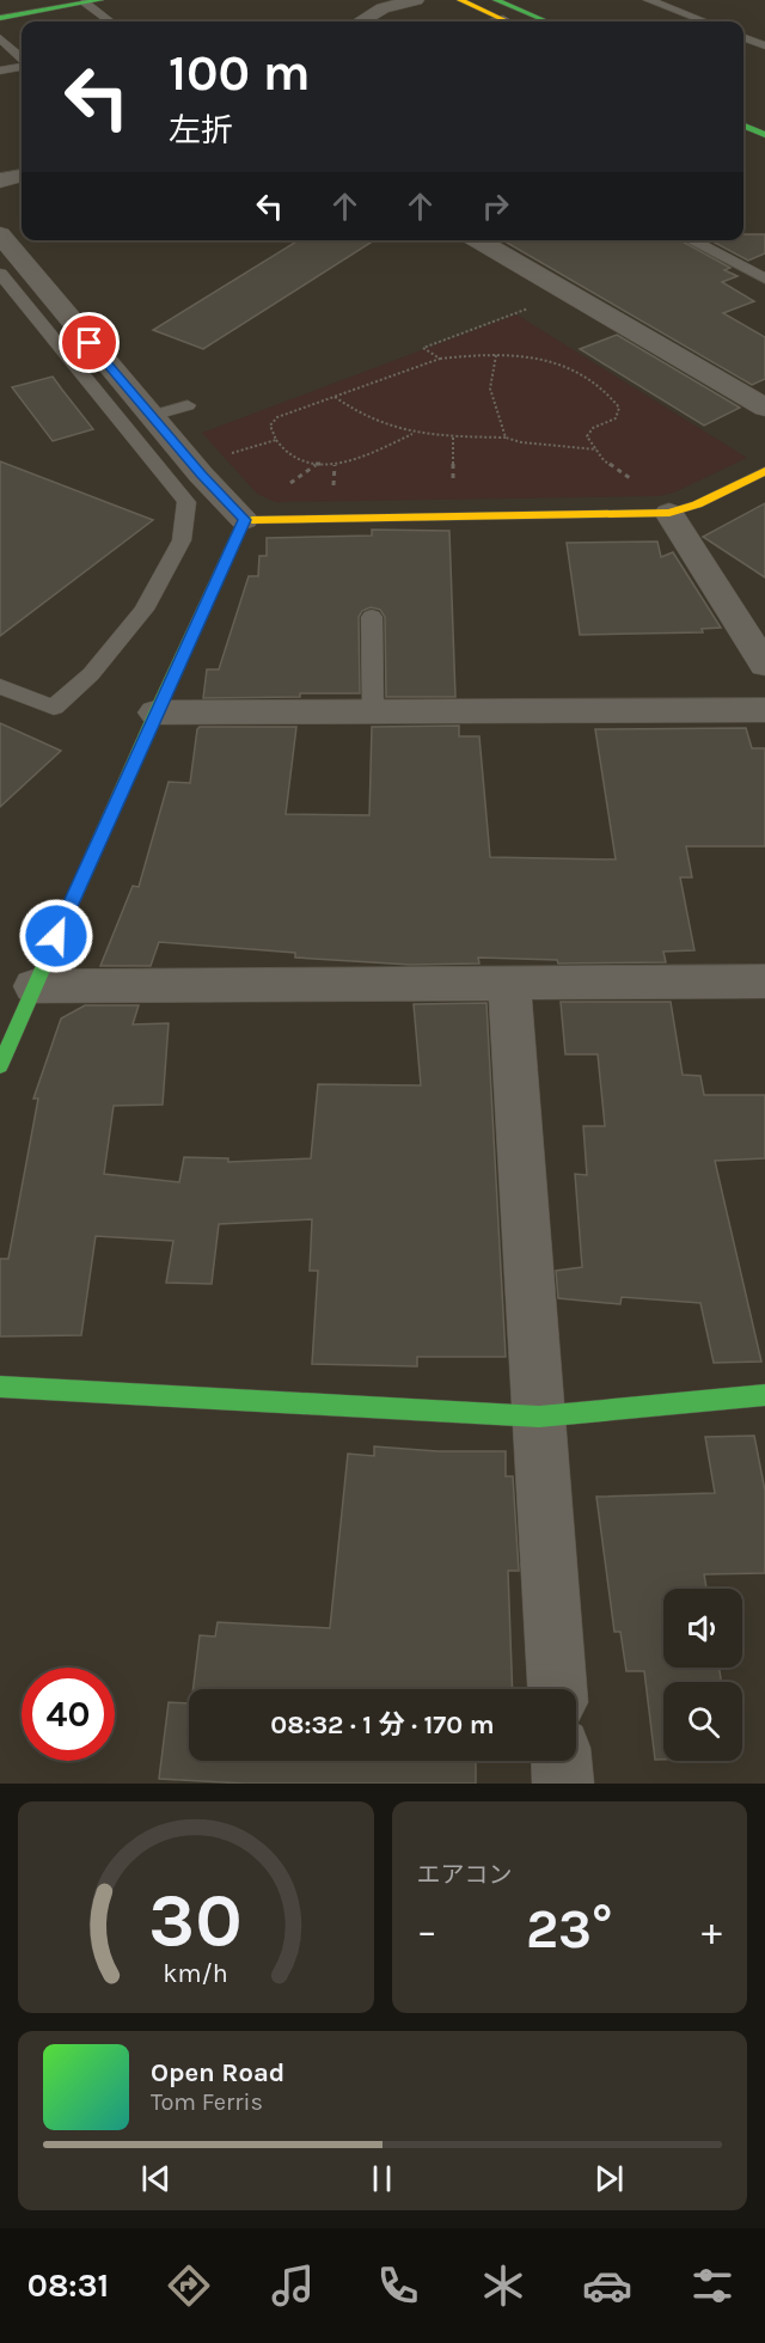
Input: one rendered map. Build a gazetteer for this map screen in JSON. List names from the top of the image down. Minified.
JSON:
{"page":{"turn":["100 m","左折"],"limit":"40","trip":"08:32 · 1 分 · 170 m","tile":"エアコン","heat":["−","23°","+"],"song":["Open Road","Tom Ferris"],"tabs":"08:31","gauge":["30","km/h"]}}
